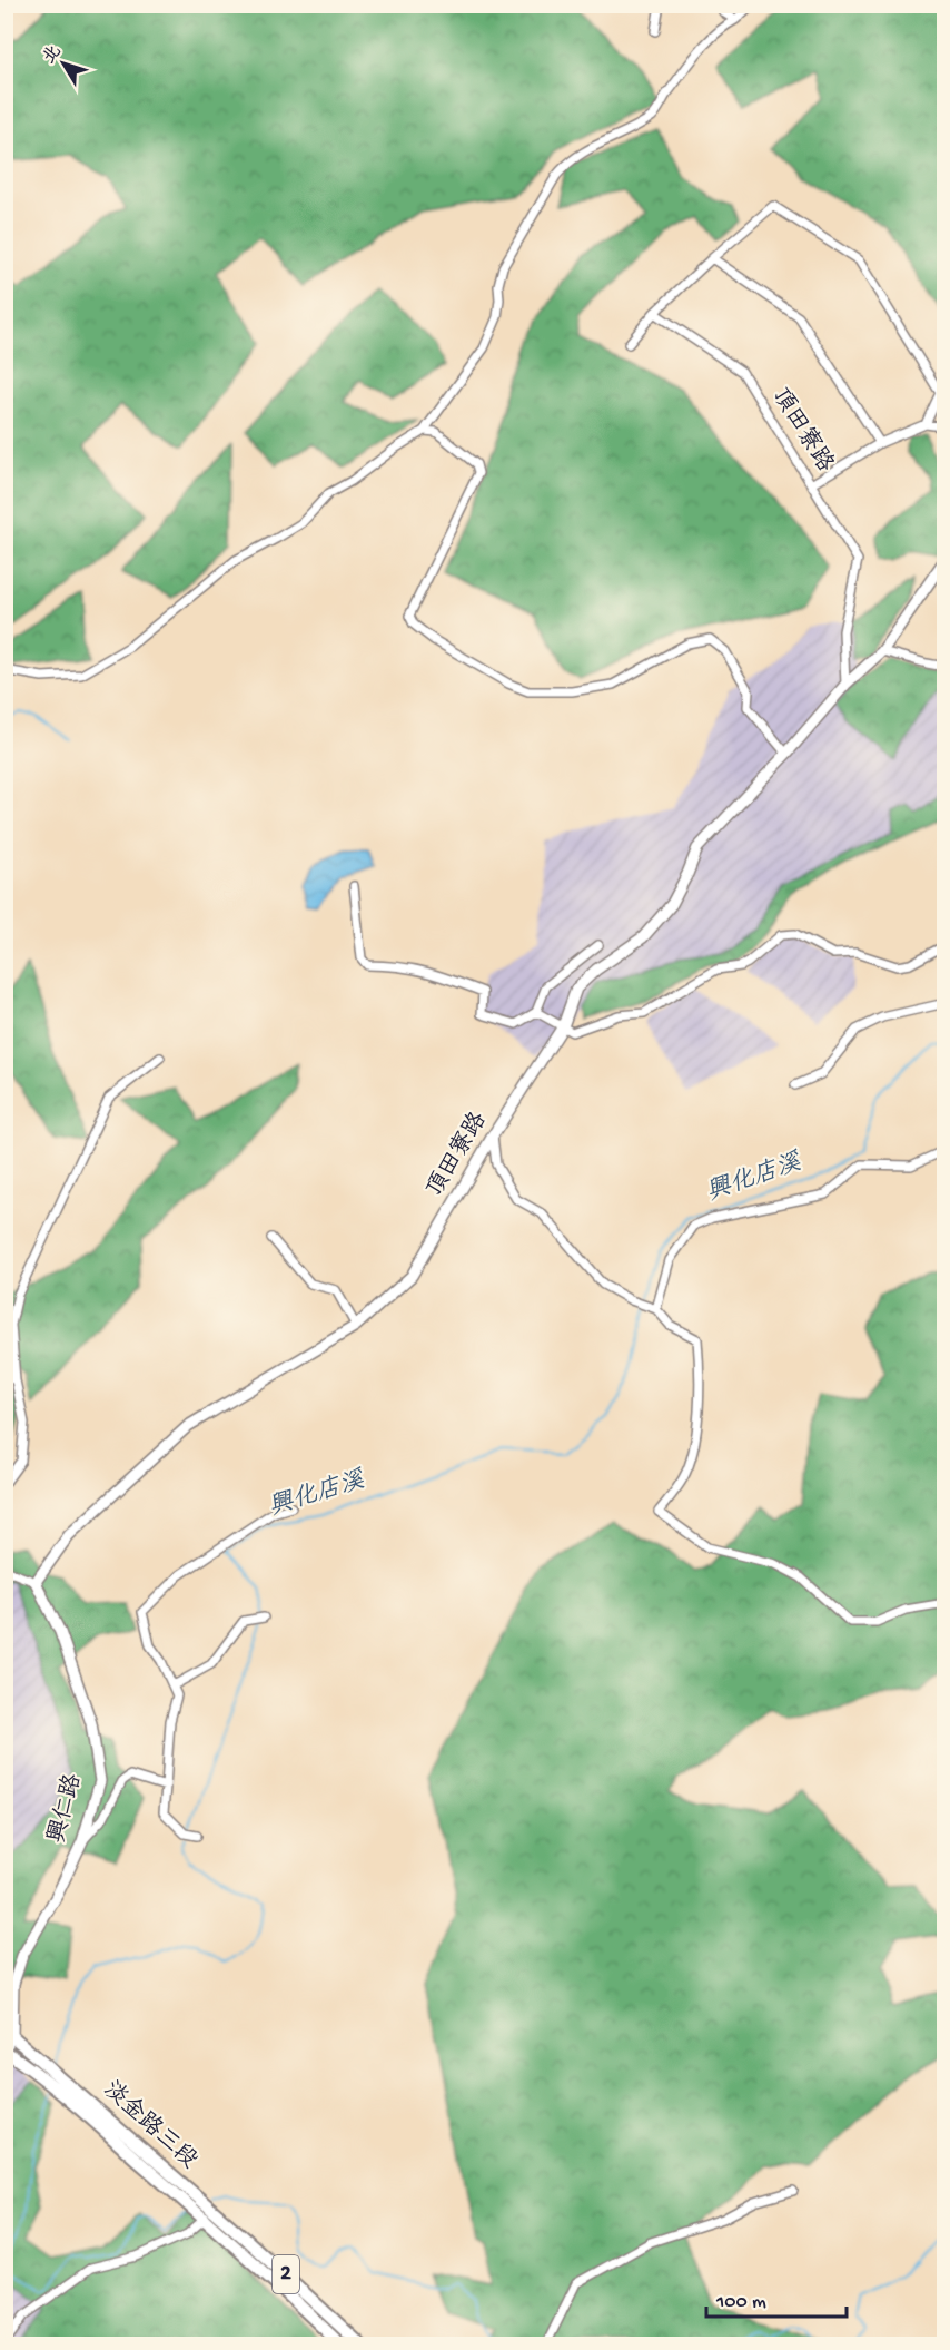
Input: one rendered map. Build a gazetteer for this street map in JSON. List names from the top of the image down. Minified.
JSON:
{"streets":{"main road":["淡金路三段","2"],"street":["頂田寮路","興仁路"]},"crossings":[["頂田寮路","興仁路"],["興仁路","2"],["淡金路三段","2"]],"water":["興化店溪"],"scale_bar":"100 m","north":"top left"}
